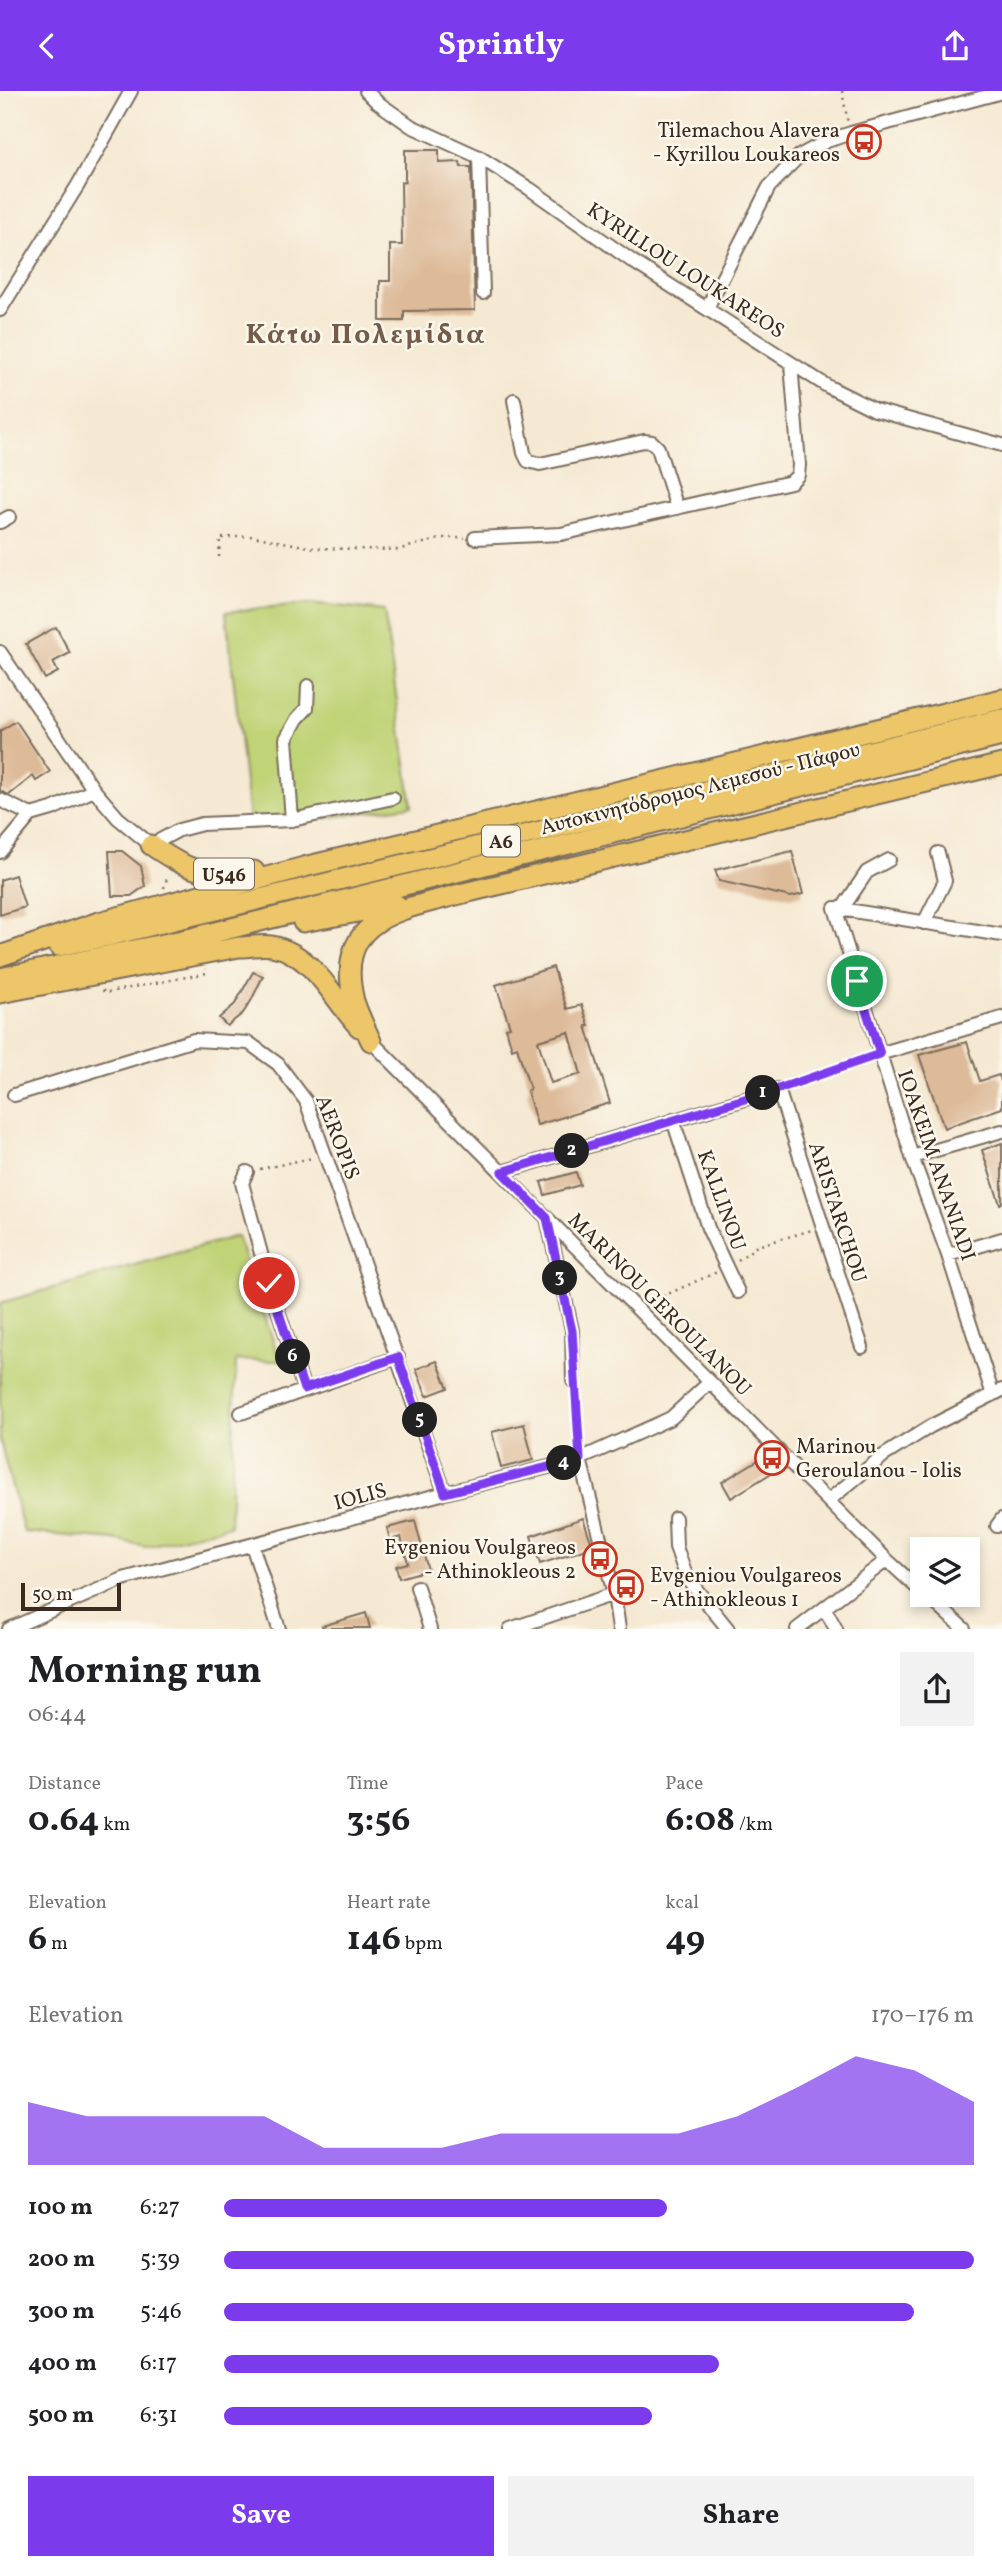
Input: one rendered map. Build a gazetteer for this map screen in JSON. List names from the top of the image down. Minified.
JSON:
{"streets":{"highway":["Αυτοκινητόδρομος Λεμεσού - Πάφου","A6","U546"],"street":["KYRILLOU LOUKAREOS","AEROPIS","IOAKEIM ANANIADI","KALLINOU","ARISTARCHOU","MARINOU GEROULANOU","IOLIS"]},"crossings":[["AEROPIS","IOLIS"],["MARINOU GEROULANOU","IOLIS"]],"districts":["Κάτω Πολεμίδια"],"places":{"bus stop":["Tilemachou Alavera - Kyrillou Loukareos","Marinou Geroulanou - Iolis","Evgeniou Voulgareos - Athinokleous 2","Evgeniou Voulgareos - Athinokleous 1"]},"scale_bar":"50 m","page":{"header":"Sprintly","pins":["1","2","3","6","5","4"],"scale":"50 m","heading":["Morning run","06:44"],"stats":[["Distance","0.64 km"],["Time","3:56"],["Pace","6:08 /km"],["Elevation","6 m"],["Heart rate","146 bpm"],["kcal","49"]],"chart":["Elevation","170–176 m"],"list":[{"name":"100 m","note":"6:27"},{"name":"200 m","note":"5:39"},{"name":"300 m","note":"5:46"},{"name":"400 m","note":"6:17"},{"name":"500 m","note":"6:31"}],"buttons":["Save","Share"]}}
